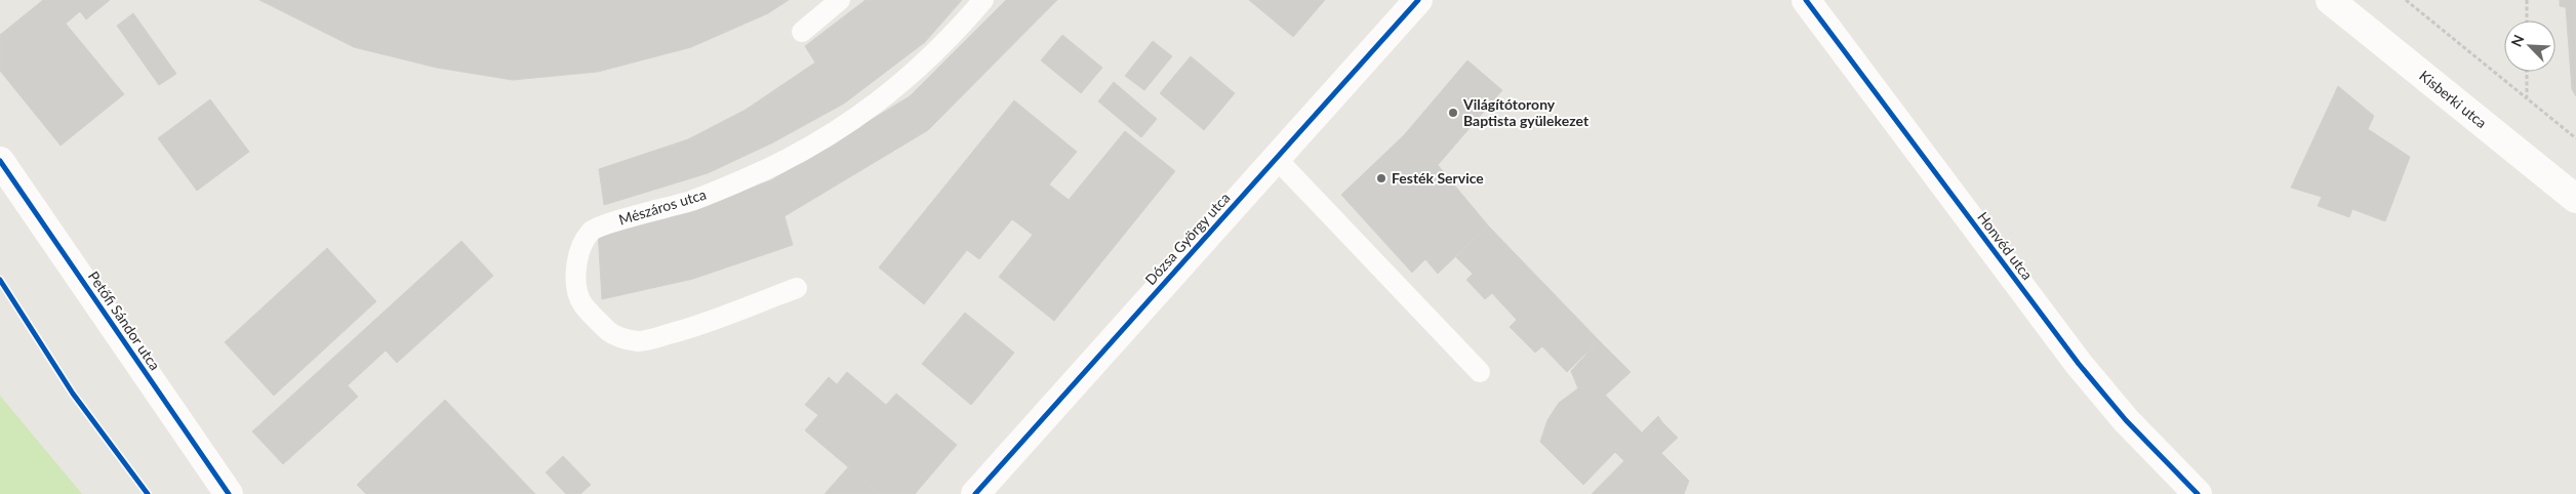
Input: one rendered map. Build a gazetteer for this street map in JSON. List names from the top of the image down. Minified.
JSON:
{"streets":{"street":["Kisberki utca","Dózsa György utca","Honvéd utca","Petőfi Sándor utca"],"lane":["Mészáros utca"]},"places":["Világítótorony Baptista gyülekezet","Festék Service"],"north":"top left"}
